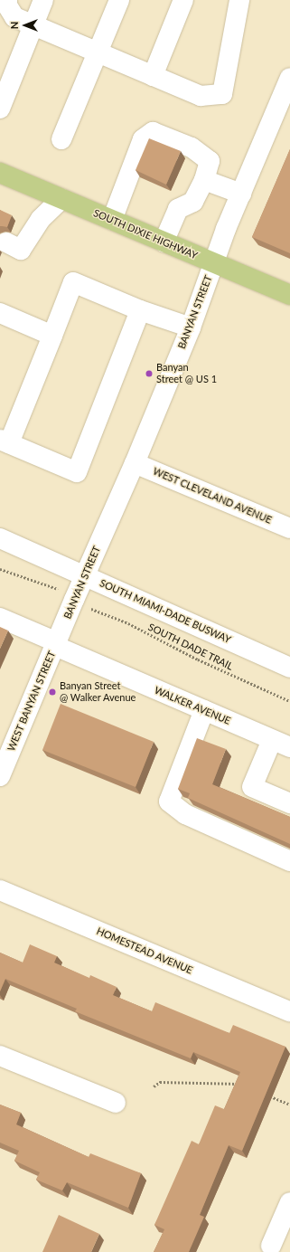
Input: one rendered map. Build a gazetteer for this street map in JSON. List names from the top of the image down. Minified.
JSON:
{"streets":{"highway":["SOUTH DIXIE HIGHWAY"],"street":["BANYAN STREET","WEST CLEVELAND AVENUE","SOUTH MIAMI-DADE BUSWAY","WEST BANYAN STREET","WALKER AVENUE","HOMESTEAD AVENUE"],"path":["SOUTH DADE TRAIL"]},"crossings":[["SOUTH DIXIE HIGHWAY","BANYAN STREET"],["BANYAN STREET","WEST CLEVELAND AVENUE"],["BANYAN STREET","SOUTH MIAMI-DADE BUSWAY"],["BANYAN STREET","WEST BANYAN STREET"],["BANYAN STREET","WALKER AVENUE"],["WEST BANYAN STREET","WALKER AVENUE"]],"places":["Banyan Street @ US 1","Banyan Street @ Walker Avenue"],"north":"left"}
